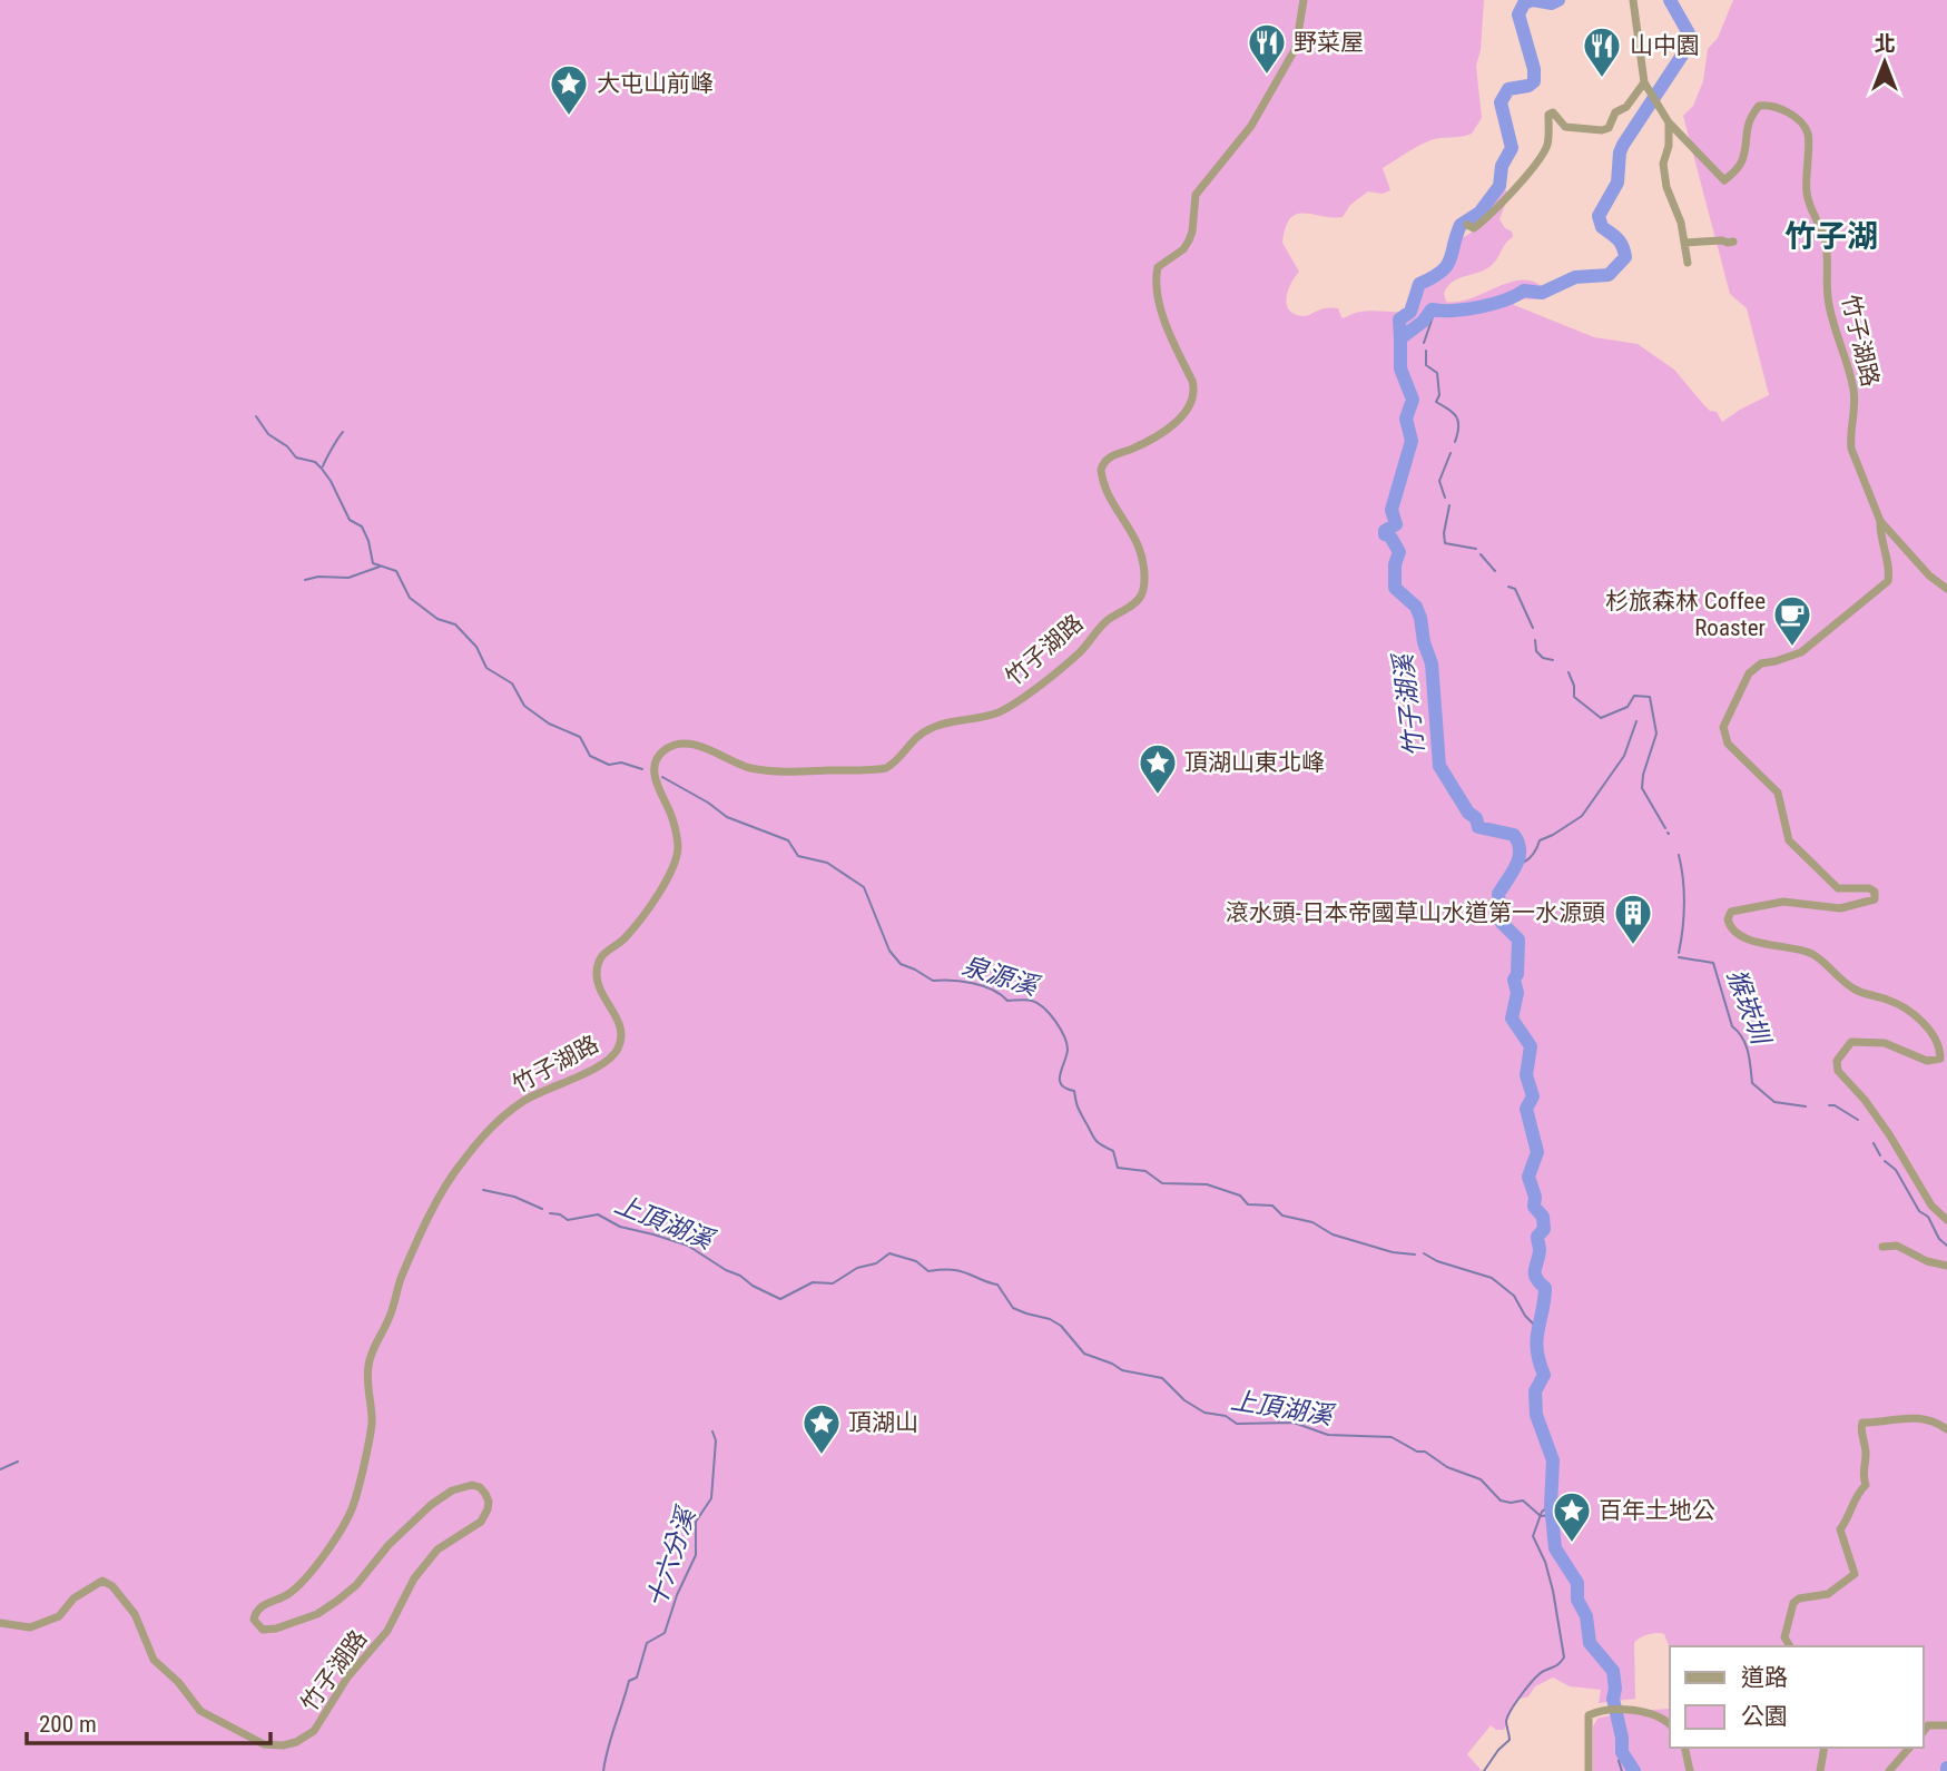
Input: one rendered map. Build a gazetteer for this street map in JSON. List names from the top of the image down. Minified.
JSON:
{"streets":{"street":["竹子湖路"]},"districts":["竹子湖"],"water":["竹子湖溪","泉源溪","猴崁圳","上頂湖溪","十六分溪"],"places":{"restaurant":["野菜屋","山中園"],"place":["大屯山前峰","頂湖山東北峰","頂湖山","百年土地公"],"cafe":["杉旅森林 Coffee Roaster"],"building":["滾水頭-日本帝國草山水道第一水源頭"]},"legend":["道路","公園"],"scale_bar":"200 m","north":"top"}
